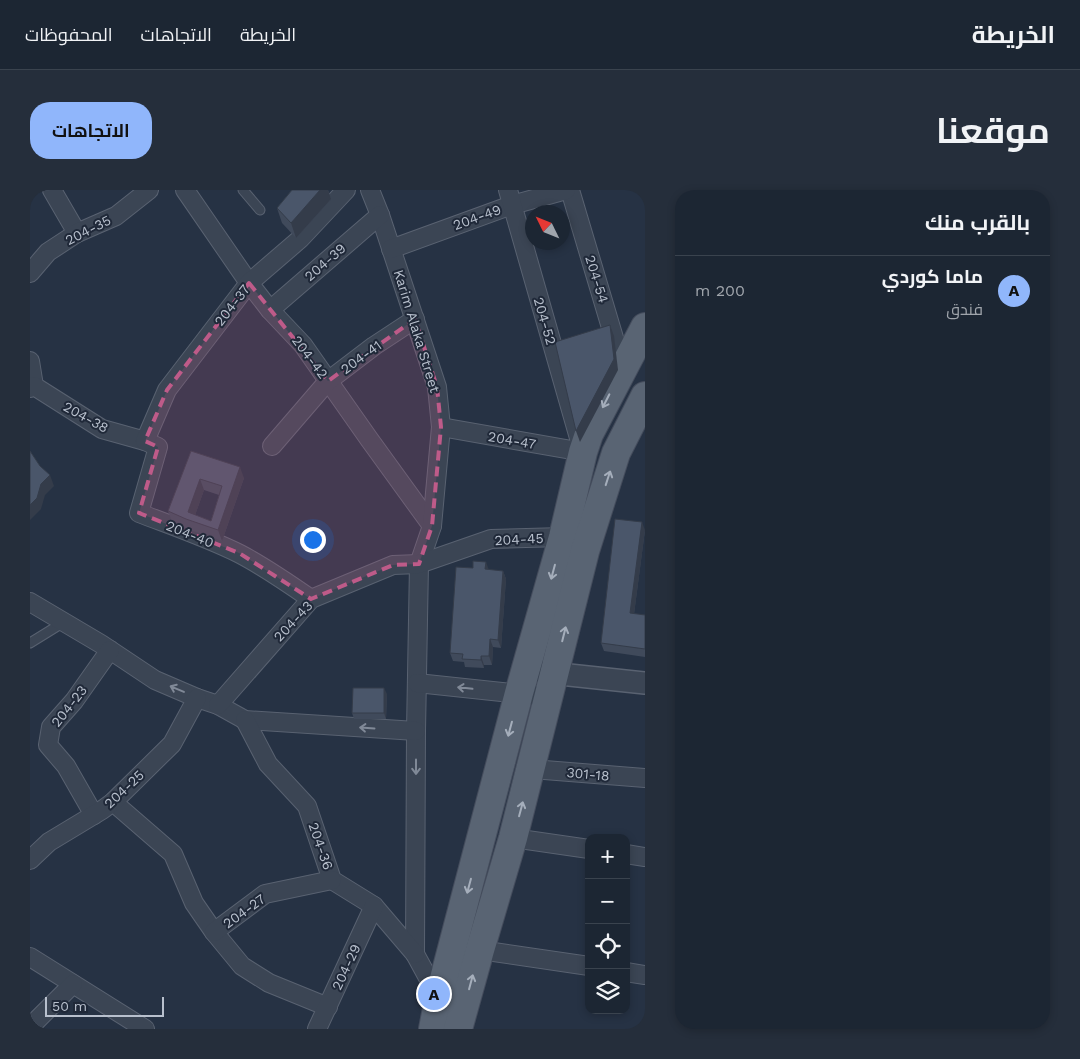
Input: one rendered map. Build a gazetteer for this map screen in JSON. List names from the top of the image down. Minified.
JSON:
{"streets":{"street":["204-49","204-35","204-39","204-54","204-37","204-52","Karim Alaka Street","204-42","204-41","204-38","204-47","204-40","204-45","204-43","204-23","301-18","204-25","204-36","204-27","204-29"]},"crossings":[["204-49","204-52"],["204-49","Karim Alaka Street"],["204-39","Karim Alaka Street"],["204-39","204-42"],["204-37","204-42"],["204-37","204-38"],["204-37","204-40"],["204-52","204-47"],["Karim Alaka Street","204-42"],["Karim Alaka Street","204-41"],["Karim Alaka Street","204-47"],["Karim Alaka Street","204-45"],["Karim Alaka Street","204-43"],["Karim Alaka Street","204-36"],["204-42","204-41"],["204-38","204-40"],["204-40","204-43"],["204-45","204-43"],["204-23","204-25"],["204-36","204-27"],["204-36","204-29"]],"scale_bar":"50 m","north":"top left","page":{"header":"الخريطة","nav":["الخريطة","الاتجاهات","المحفوظات"],"title":"موقعنا","buttons":"الاتجاهات","heading":"بالقرب منك","list":[{"mark":"A","name":"ماما كوردي","note":"فندق","value":"200 m"}],"map_buttons":["+","−"],"pins":"A","scale":"50 m"}}
